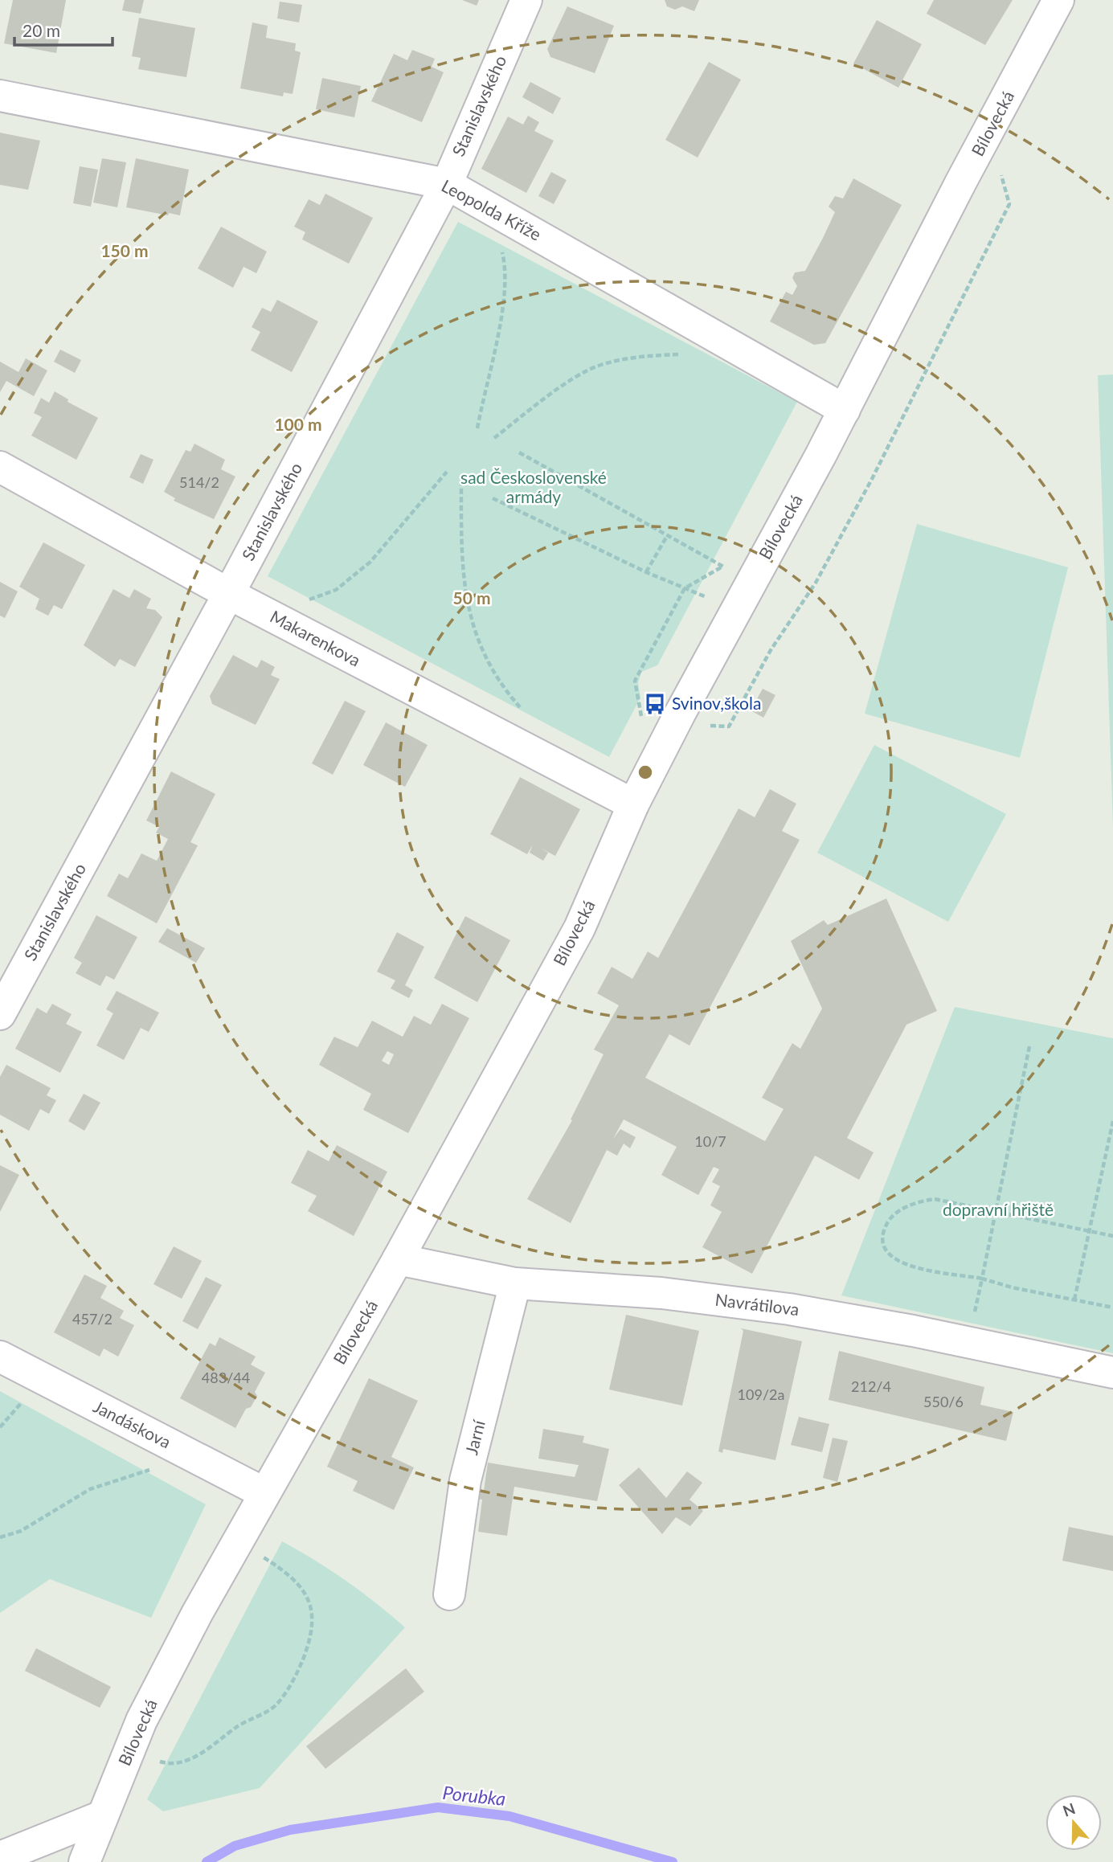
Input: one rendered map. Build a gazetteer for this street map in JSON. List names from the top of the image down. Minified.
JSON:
{"streets":{"street":["Stanislavského","Bílovecká","Leopolda Kříže","Makarenkova","Navrátilova","Jandáskova","Jarní"]},"crossings":[["Stanislavského","Leopolda Kříže"],["Stanislavského","Makarenkova"],["Bílovecká","Leopolda Kříže"],["Bílovecká","Makarenkova"],["Bílovecká","Navrátilova"],["Bílovecká","Jandáskova"],["Navrátilova","Jarní"]],"water":["Porubka"],"parks":["sad Československé armády","dopravní hřiště"],"places":{"bus stop":["Svinov,škola"]},"house_numbers":["514/2","10/7","457/2","483/44","212/4","109/2a","550/6"],"scale_bar":"20 m","north":"top","rings":["150 m","100 m","50 m"]}
